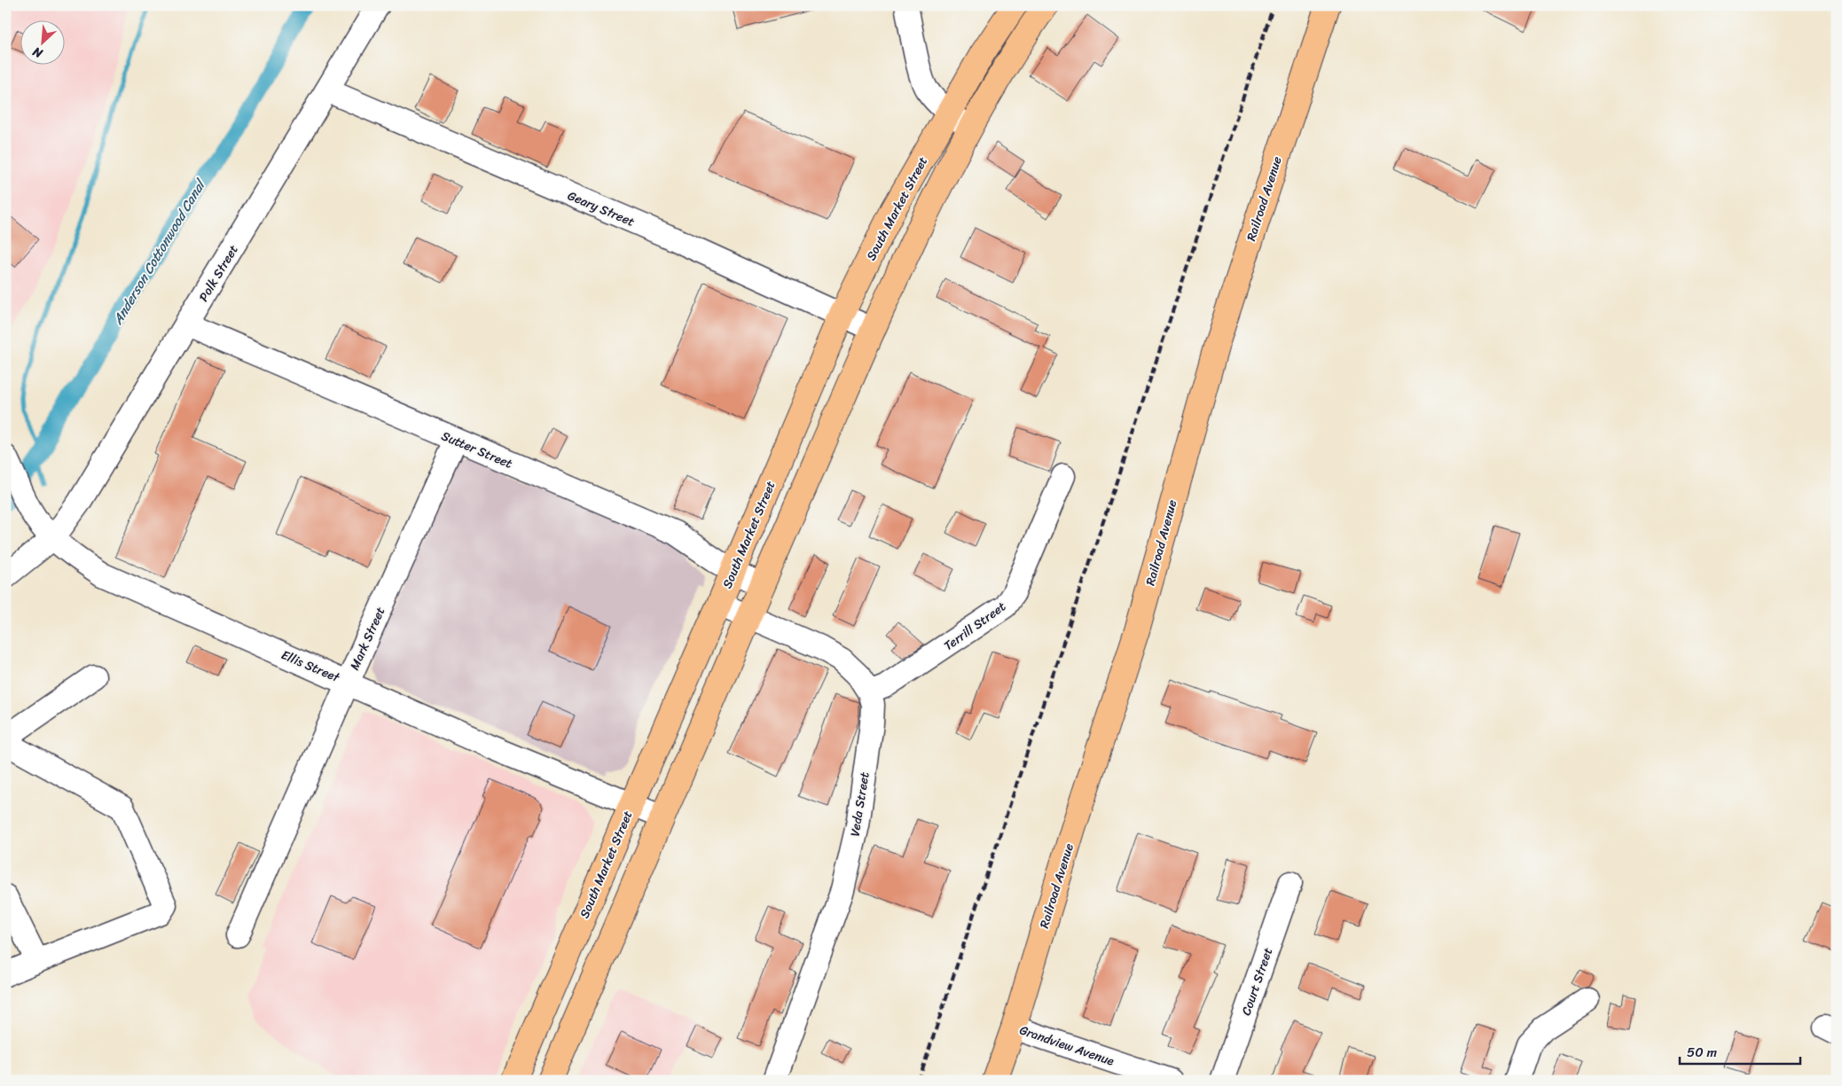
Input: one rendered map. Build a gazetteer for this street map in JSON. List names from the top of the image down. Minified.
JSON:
{"streets":{"main road":["Railroad Avenue","South Market Street"],"street":["Geary Street","Polk Street","Sutter Street","Terrill Street","Mark Street","Ellis Street","Veda Street","Court Street","Grandview Avenue"]},"crossings":[["Railroad Avenue","Grandview Avenue"],["Geary Street","South Market Street"],["Geary Street","Polk Street"],["South Market Street","Sutter Street"],["South Market Street","Ellis Street"],["South Market Street","Veda Street"],["Polk Street","Sutter Street"],["Polk Street","Ellis Street"],["Sutter Street","Mark Street"],["Terrill Street","Veda Street"],["Mark Street","Ellis Street"]],"water":["Anderson Cottonwood Canal"],"scale_bar":"50 m","north":"bottom left"}
